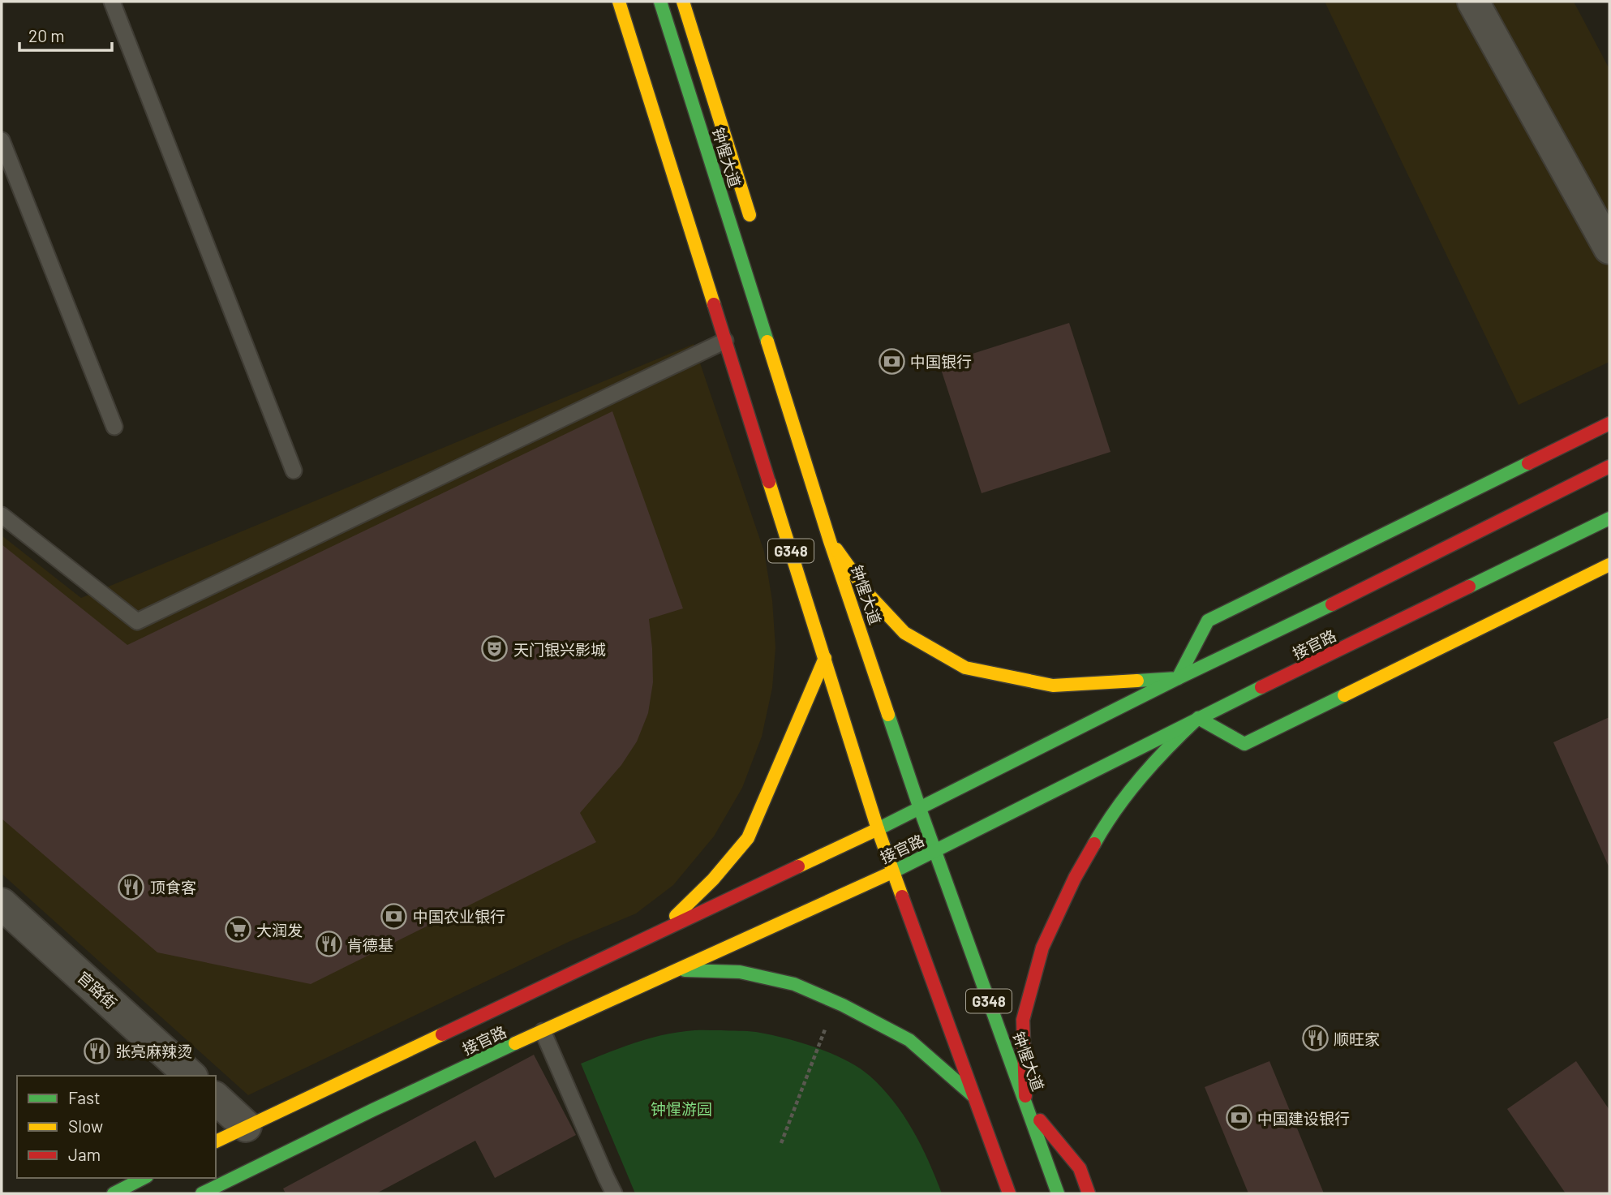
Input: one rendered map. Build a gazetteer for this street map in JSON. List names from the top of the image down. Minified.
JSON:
{"streets":{"main road":["钟惺大道","G348","接官路"],"street":["官路街"]},"crossings":[["钟惺大道","接官路"],["G348","接官路"]],"parks":["钟惺游园"],"places":{"bank":["中国银行","中国农业银行","中国建设银行"],"theatre":["天门银兴影城"],"restaurant":["顶食客","肯德基","顺旺家","张亮麻辣烫"],"supermarket":["大润发"]},"legend":["Fast","Slow","Jam"],"scale_bar":"20 m"}
